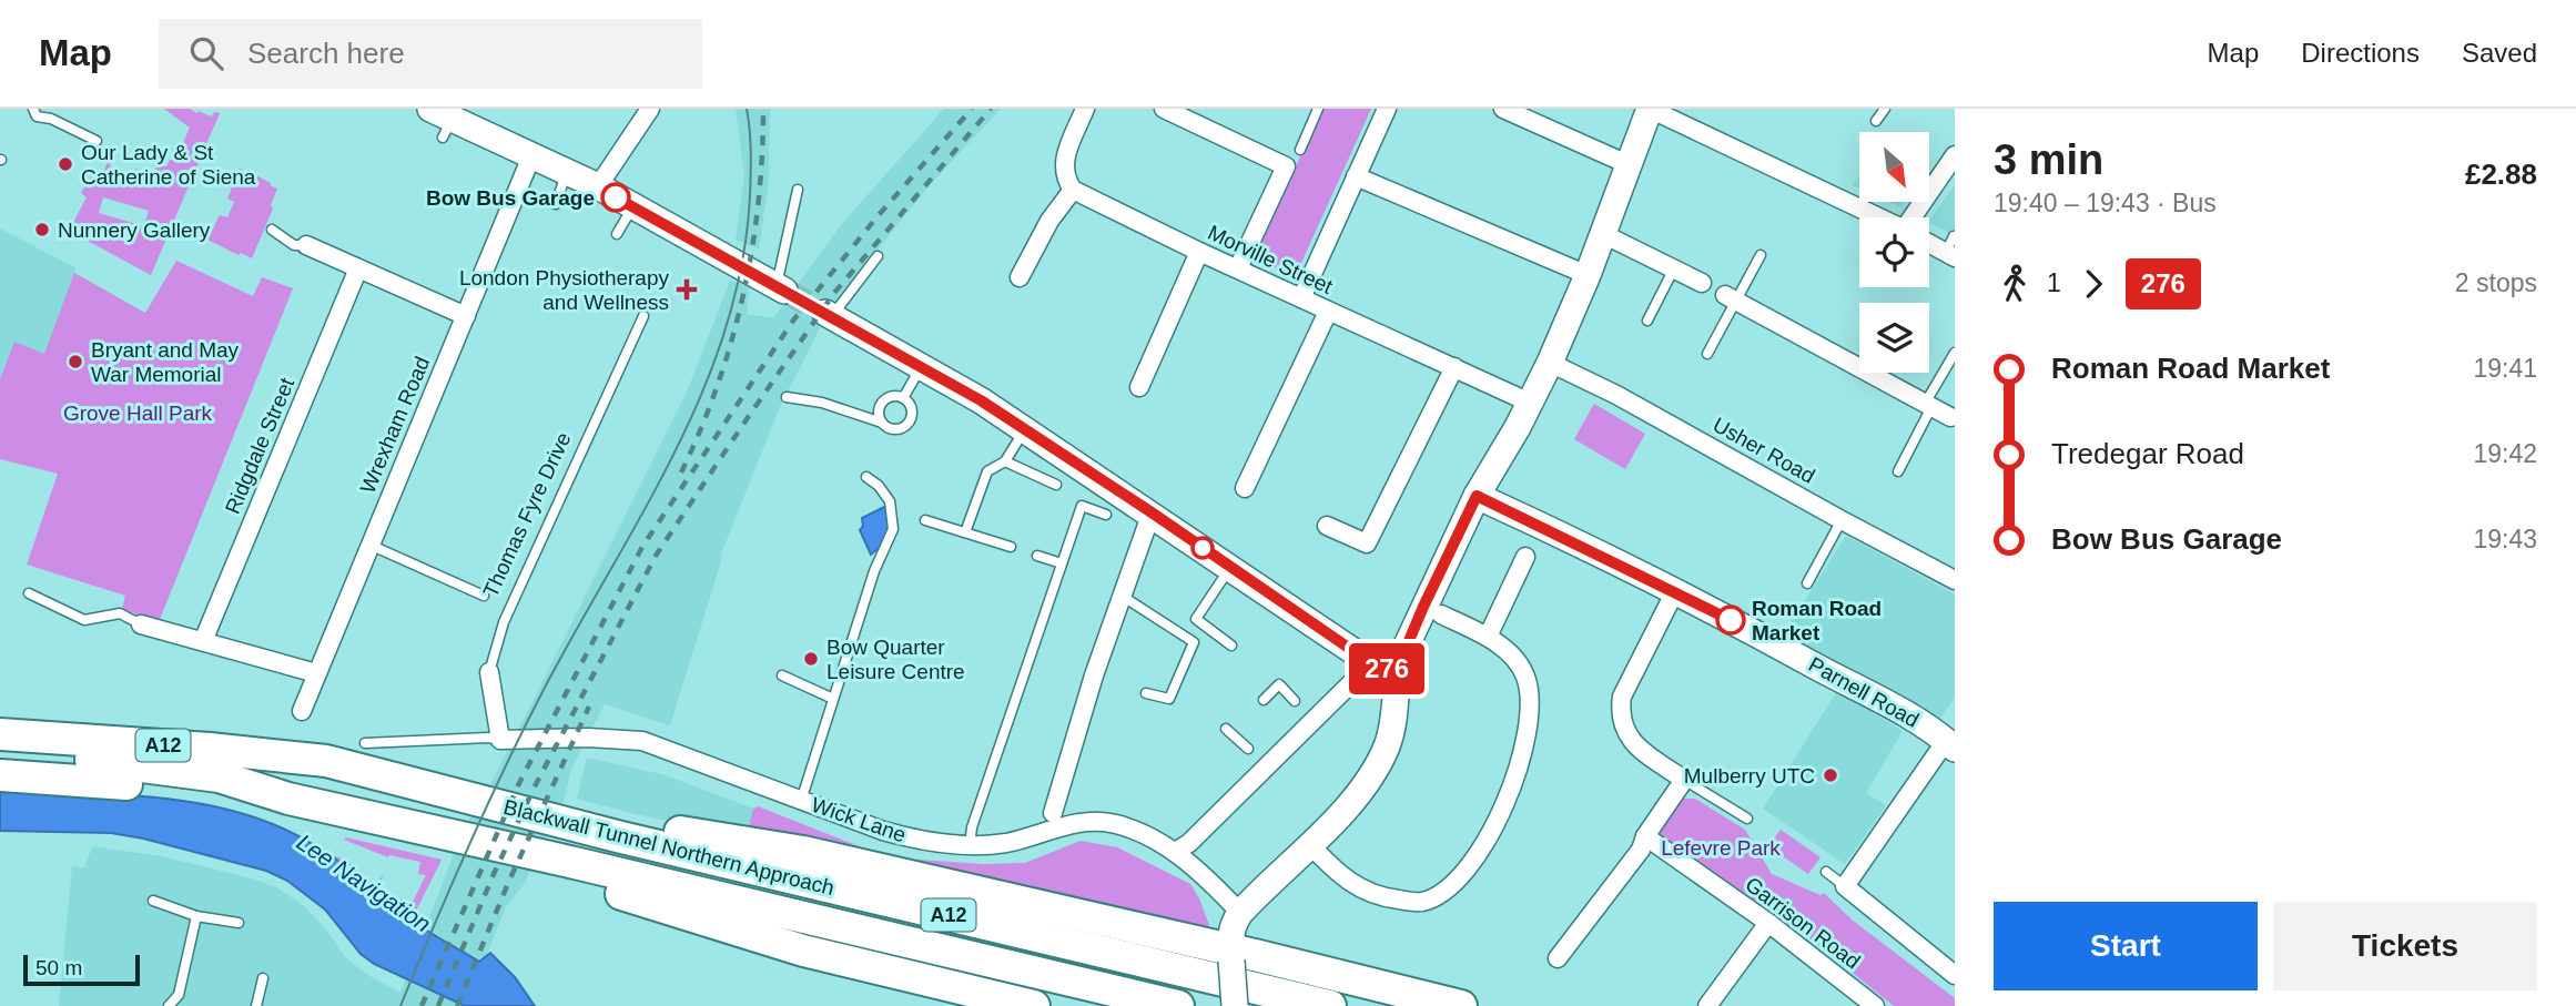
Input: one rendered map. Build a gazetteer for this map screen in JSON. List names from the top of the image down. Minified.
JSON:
{"streets":{"highway":["A12","Blackwall Tunnel Northern Approach"],"main road":["Parnell Road"],"street":["Morville Street","Wrexham Road","Ridgdale Street","Usher Road","Thomas Fyre Drive","Wick Lane","Garrison Road"]},"crossings":[["Thomas Fyre Drive","Wick Lane"],["A12","Blackwall Tunnel Northern Approach"]],"water":["Lee Navigation"],"parks":["Grove Hall Park","Lefevre Park"],"places":{"other":["Our Lady & St Catherine of Siena","Bow Bus Garage","Nunnery Gallery","Bryant and May War Memorial","Roman Road Market","Bow Quarter Leisure Centre","Mulberry UTC"],"health":["London Physiotherapy and Wellness"]},"lines":["bus line 276"],"scale_bar":"50 m","north":"bottom right","page":{"header":"Map","search":"Search here","nav":["Map","Directions","Saved"],"on_map":"276","heading":["3 min","19:40 – 19:43 · Bus","£2.88"],"legs":["1","276","2 stops"],"list":[{"name":"Roman Road Market","value":"19:41"},{"name":"Tredegar Road","value":"19:42"},{"name":"Bow Bus Garage","value":"19:43"}],"buttons":["Start","Tickets"],"scale":"50 m"}}
